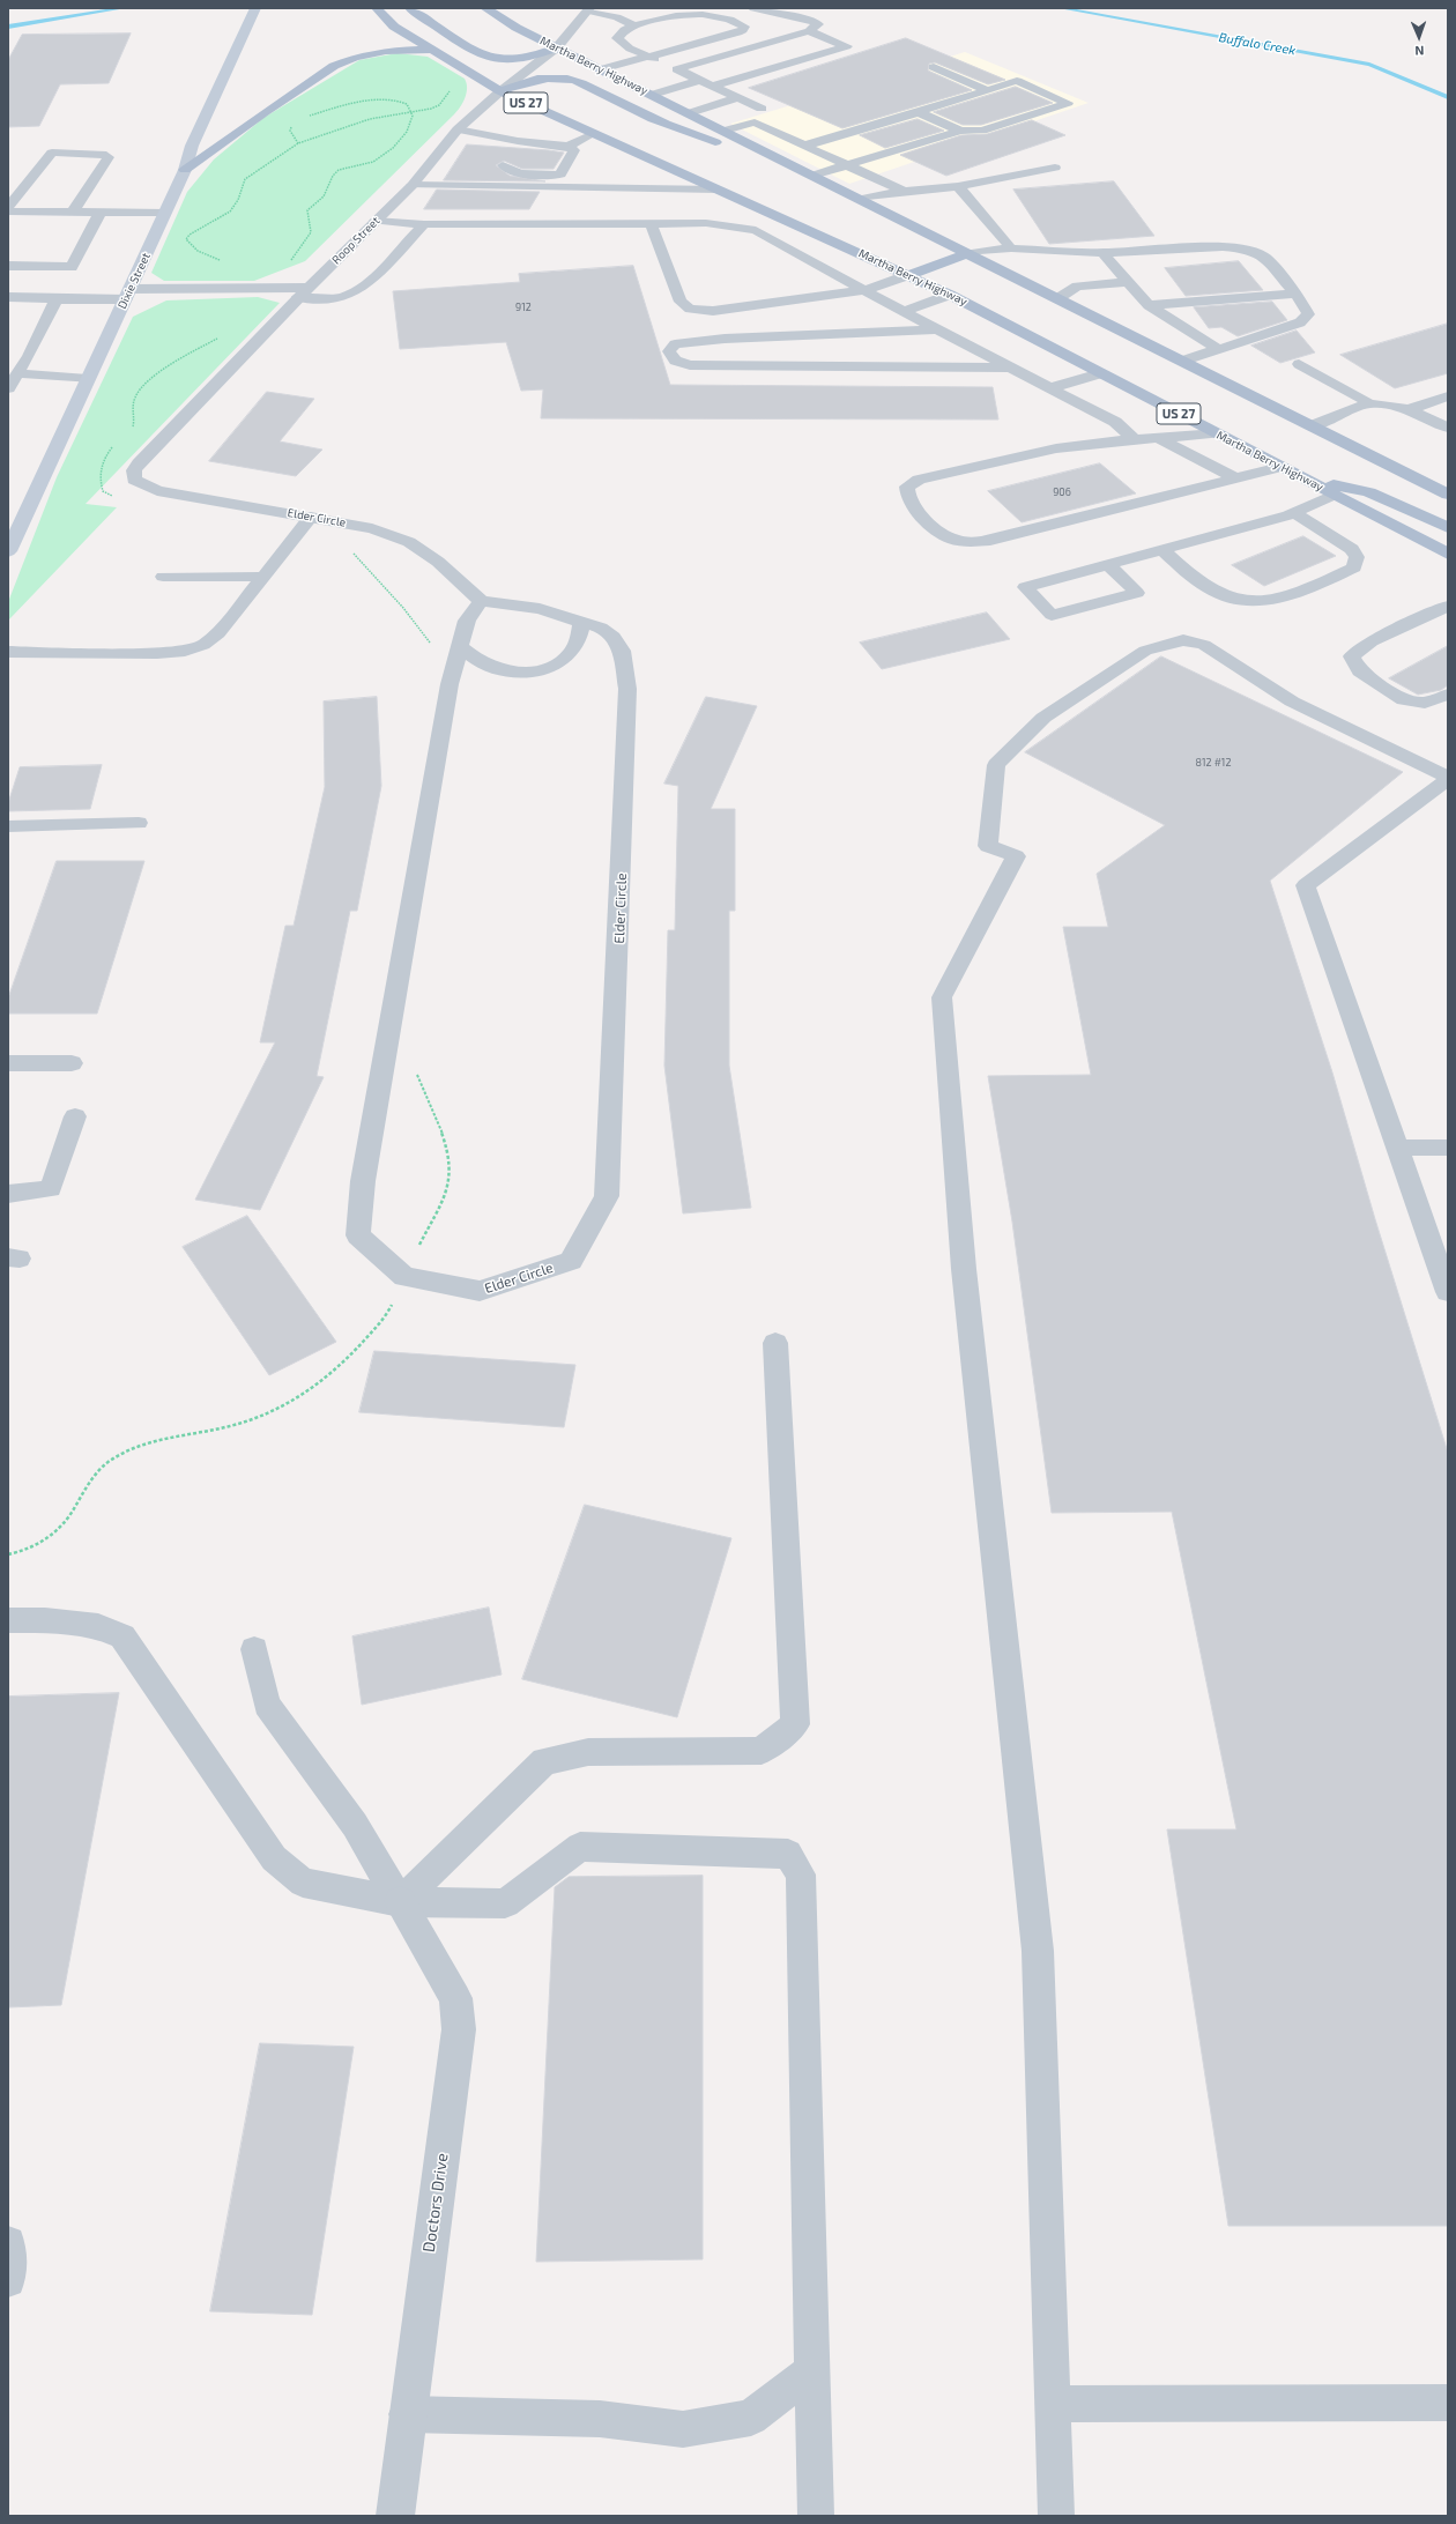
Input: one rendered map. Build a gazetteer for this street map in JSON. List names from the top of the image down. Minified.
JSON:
{"streets":{"main road":["Martha Berry Highway","US 27"],"street":["Roop Street","Dixie Street","Elder Circle","Doctors Drive"]},"crossings":[["Martha Berry Highway","Roop Street"],["Roop Street","Elder Circle"]],"water":["Buffalo Creek"],"house_numbers":["912","906","812 #12"],"north":"bottom"}
